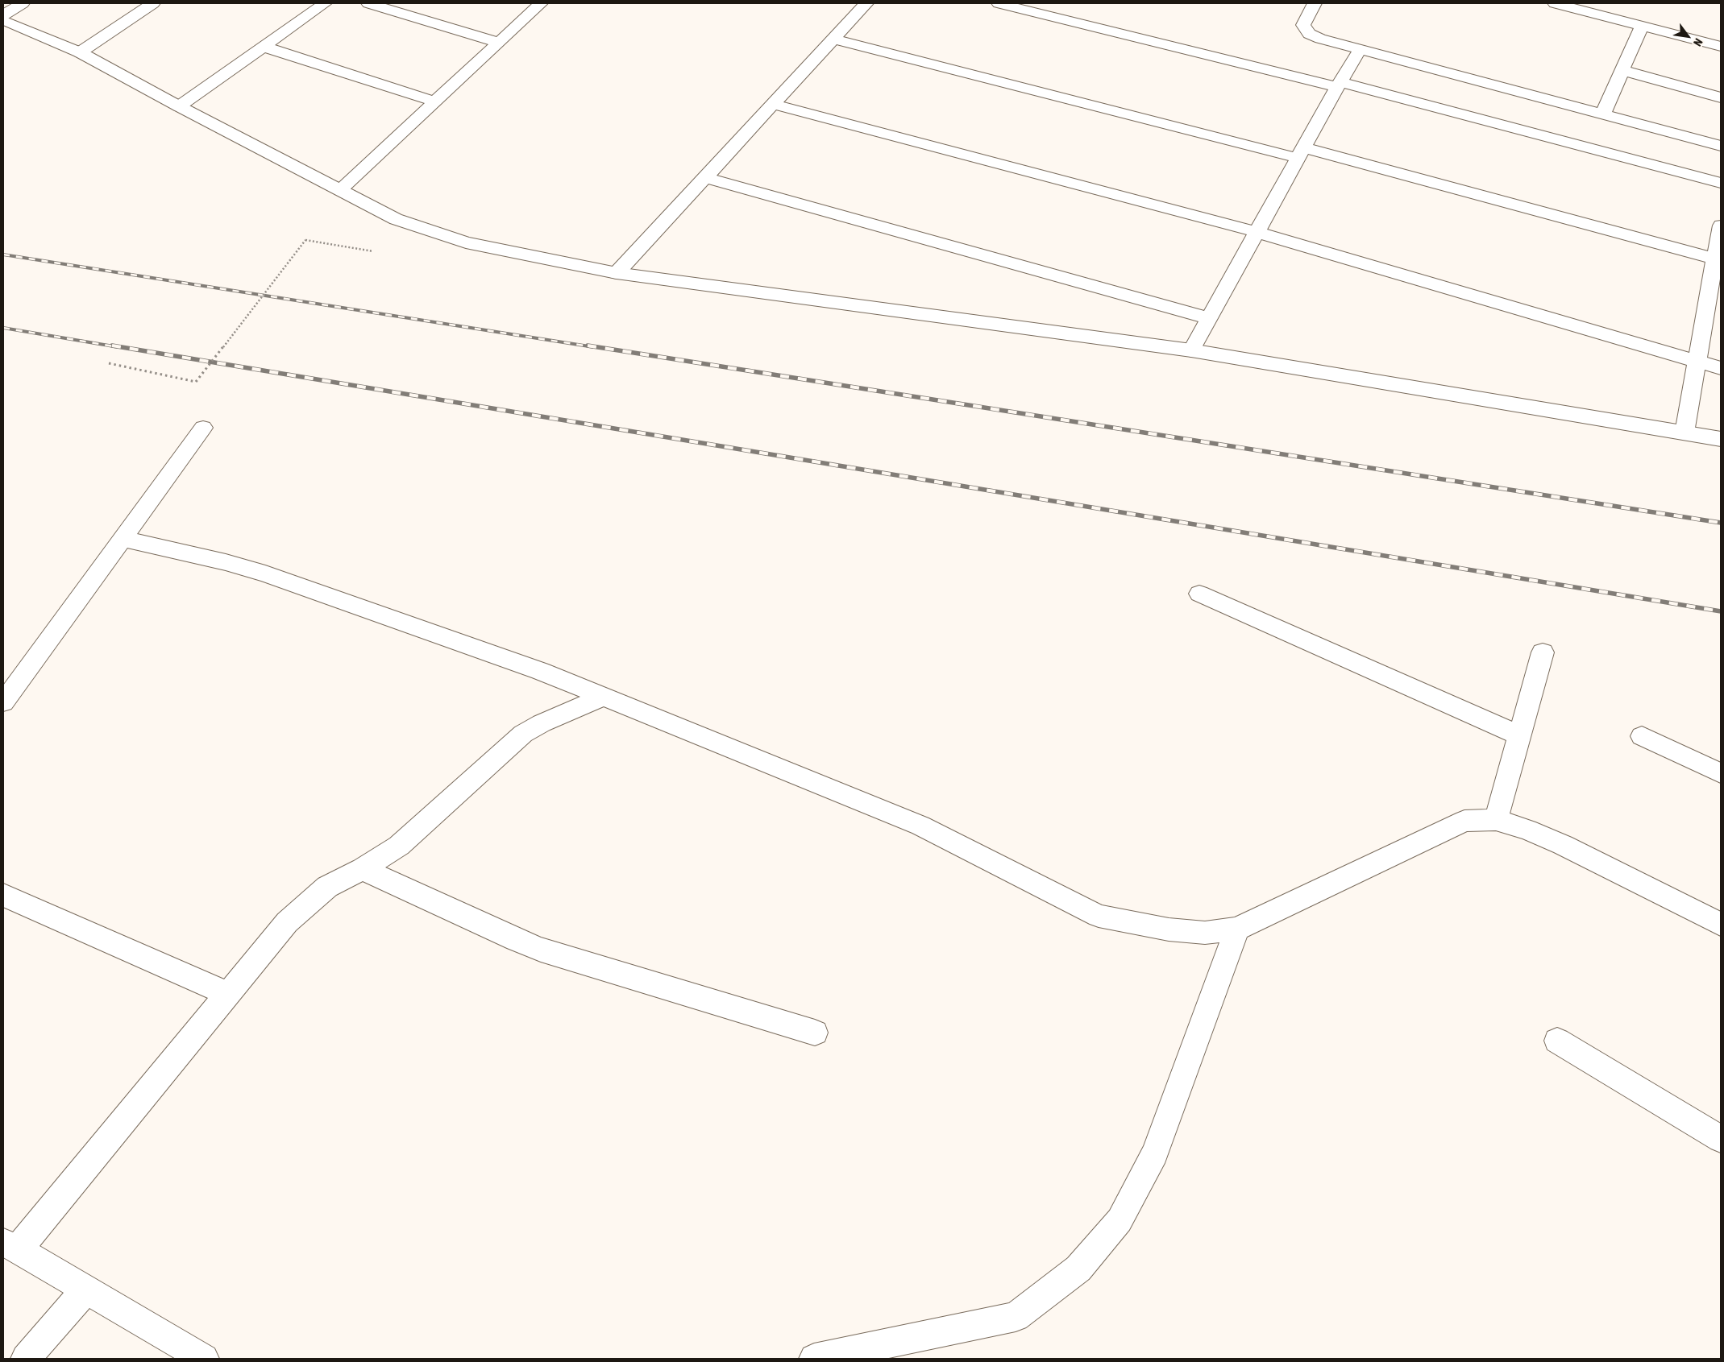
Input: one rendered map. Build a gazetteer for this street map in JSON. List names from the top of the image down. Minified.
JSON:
{"north":"bottom right"}
